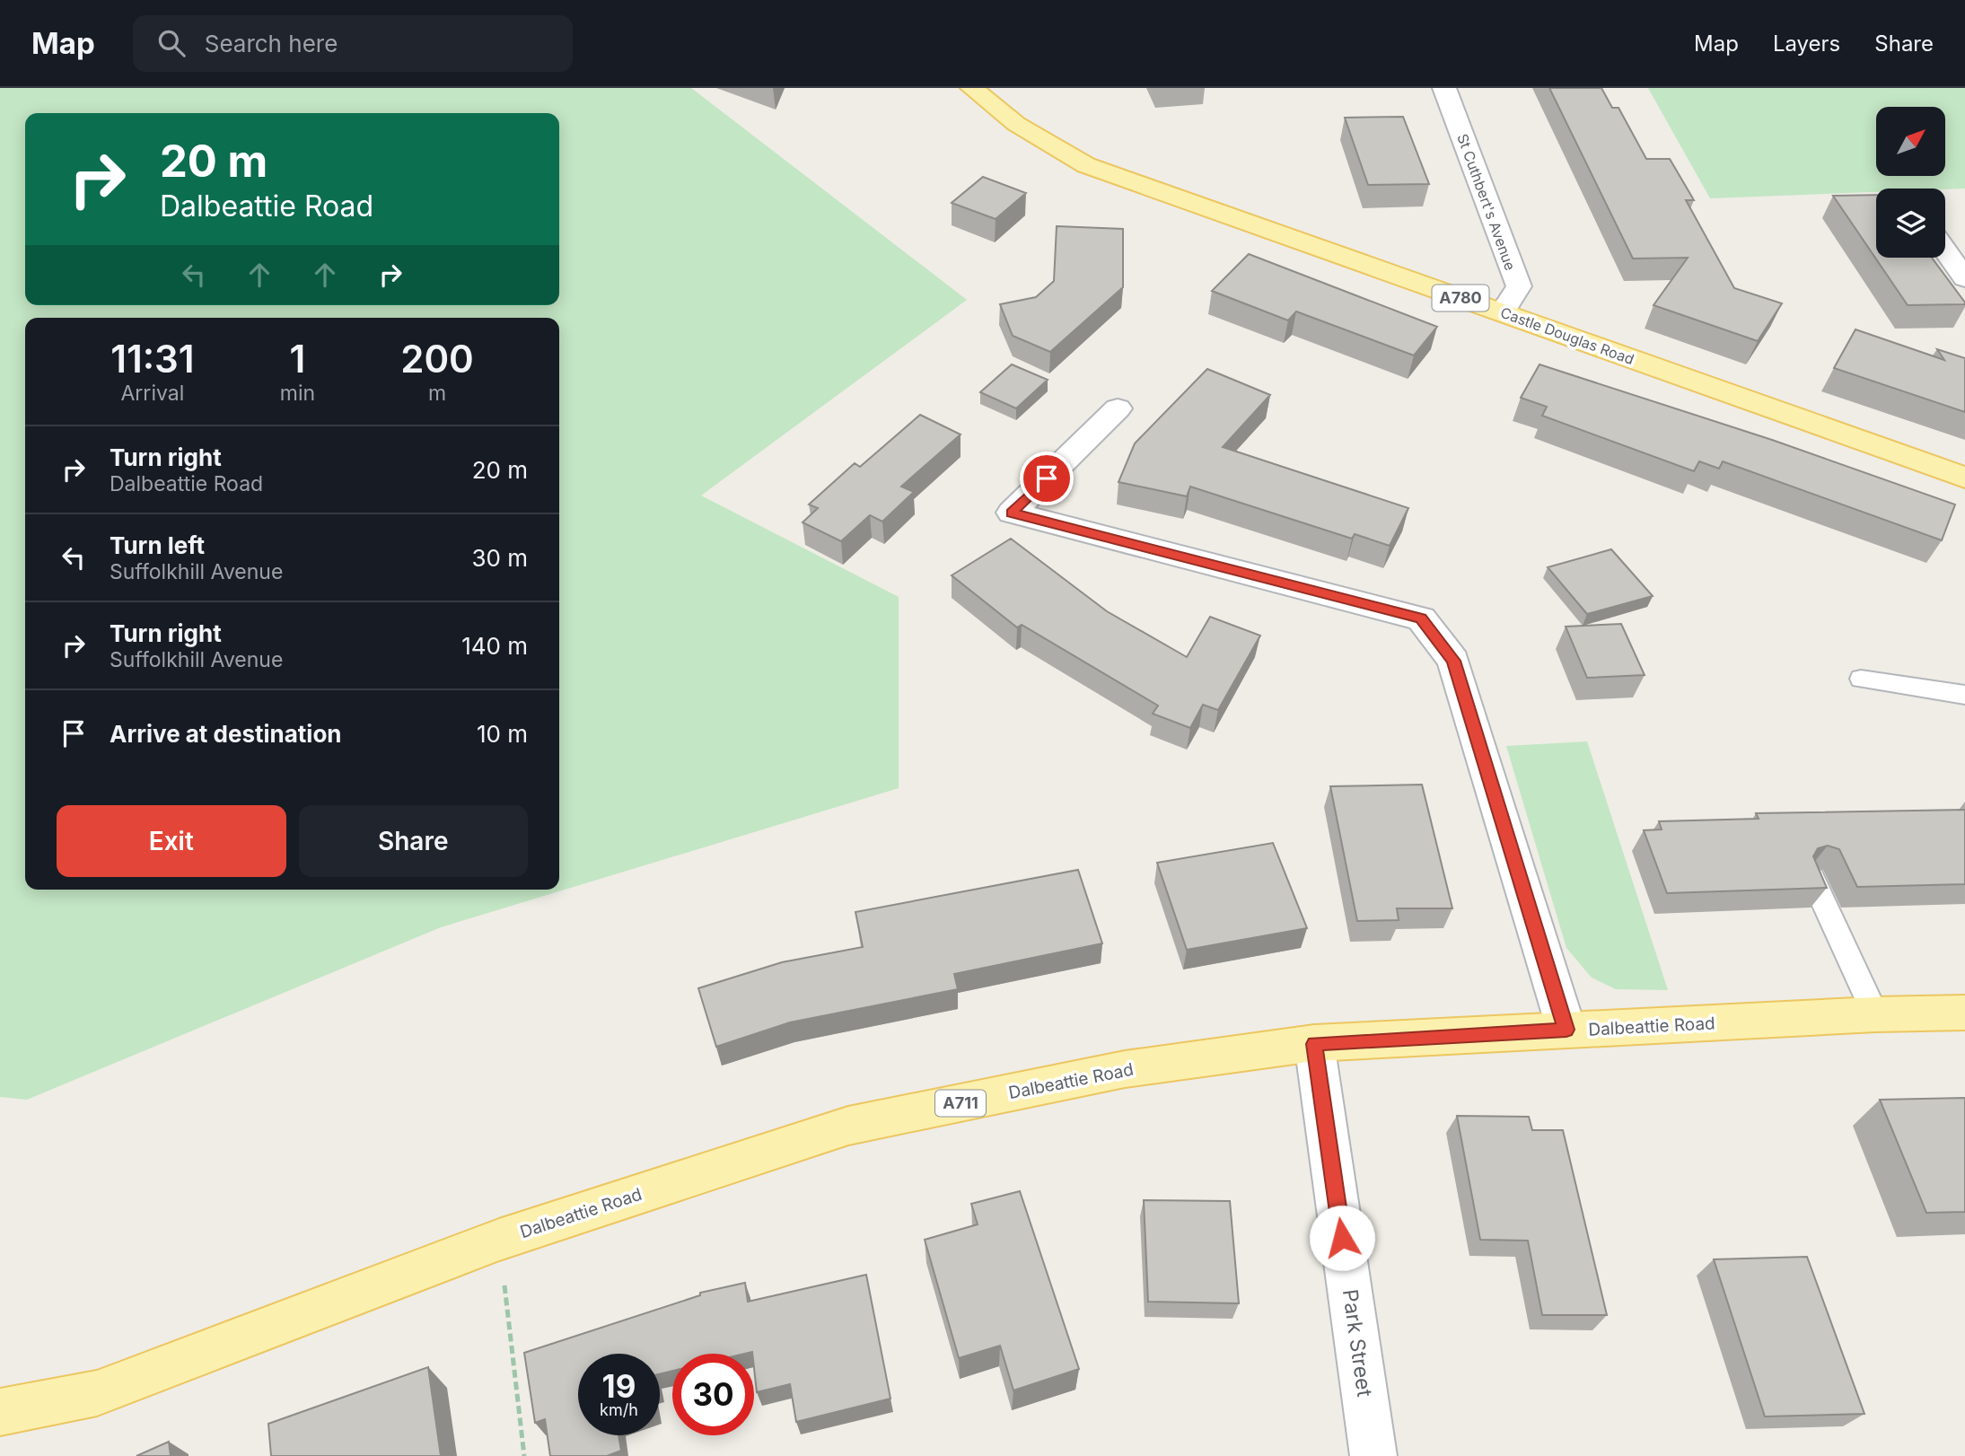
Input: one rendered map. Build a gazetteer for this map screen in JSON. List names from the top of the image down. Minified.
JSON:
{"streets":{"main road":["A780","Castle Douglas Road","Dalbeattie Road","A711"],"street":["St Cuthbert's Avenue","Park Street"]},"crossings":[["St Cuthbert's Avenue","Castle Douglas Road"],["Dalbeattie Road","Park Street"]],"north":"top right","page":{"header":"Map","search":"Search here","nav":["Map","Layers","Share"],"turn":["20 m","Dalbeattie Road"],"eta":["11:31","Arrival","1","min","200","m"],"list":[{"name":"Turn right","note":"Dalbeattie Road","value":"20 m"},{"name":"Turn left","note":"Suffolkhill Avenue","value":"30 m"},{"name":"Turn right","note":"Suffolkhill Avenue","value":"140 m"},{"name":"Arrive at destination","value":"10 m"}],"buttons":["Exit","Share"],"speed":"19 km/h","limit":"30"}}
